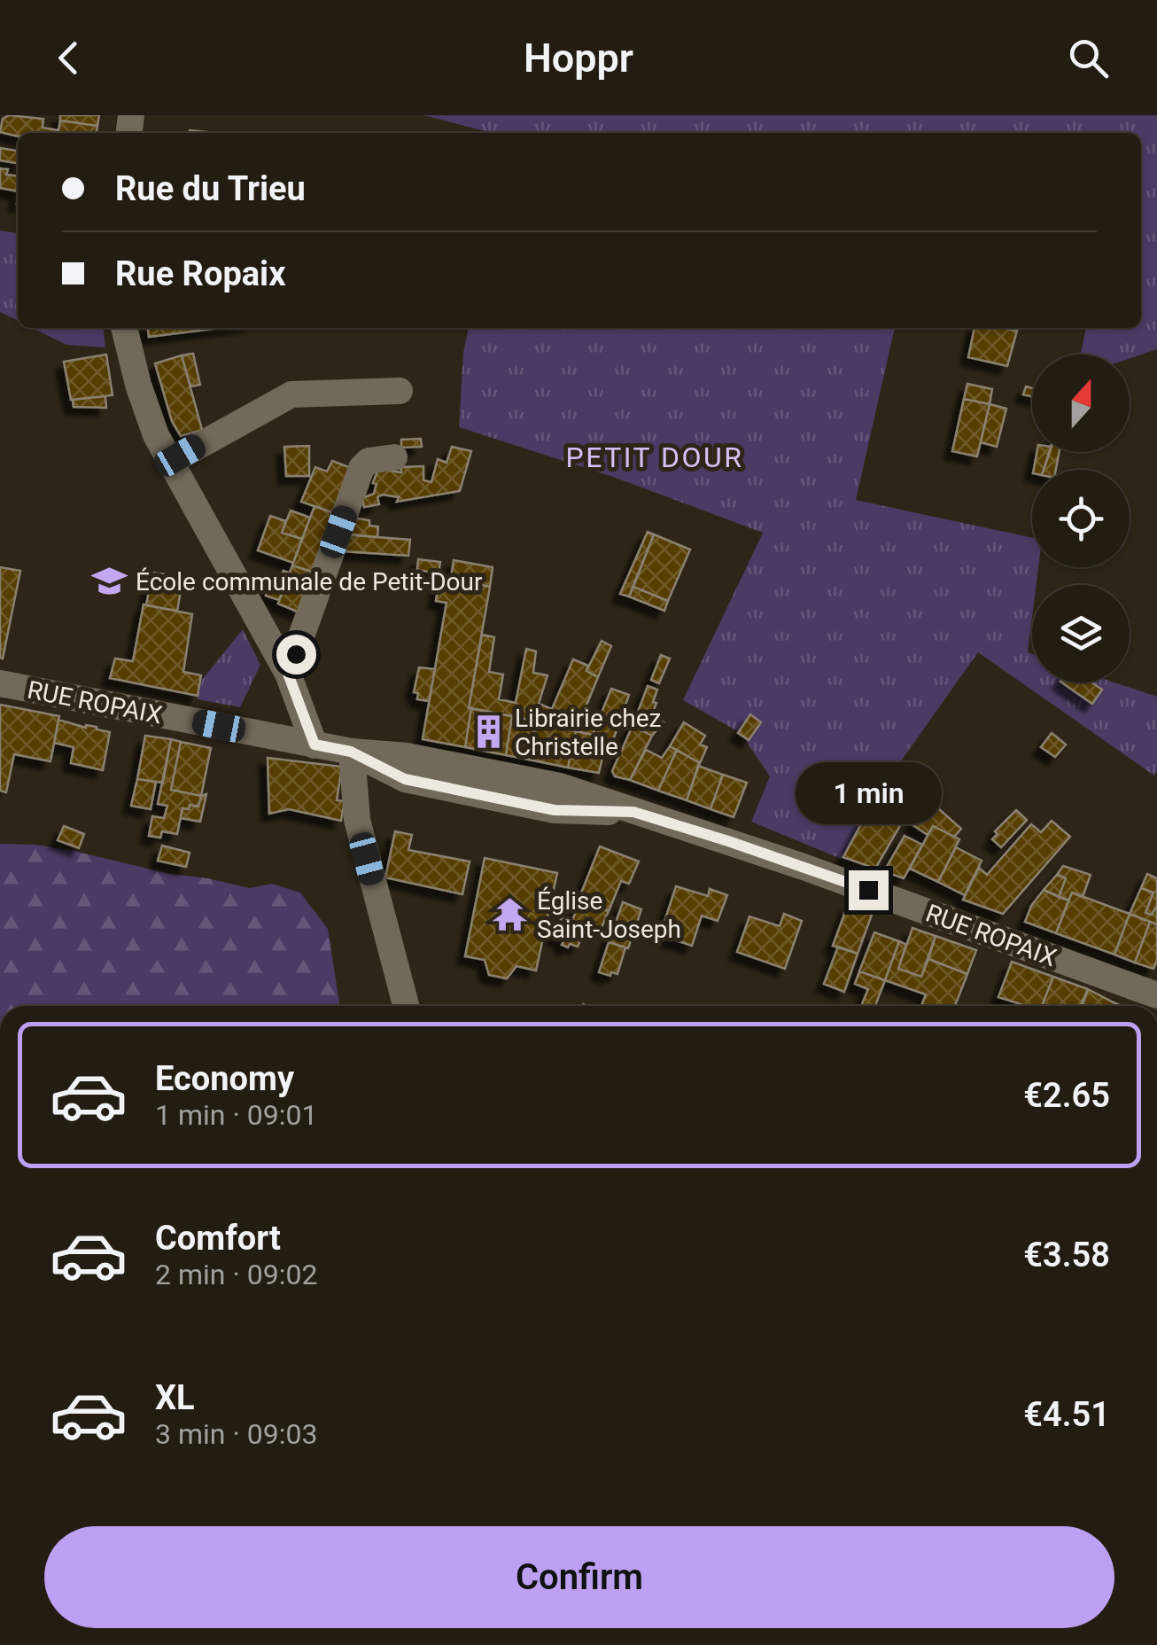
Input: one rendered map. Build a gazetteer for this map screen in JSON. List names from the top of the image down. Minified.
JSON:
{"streets":{"street":["RUE ROPAIX"]},"districts":["PETIT DOUR"],"places":{"school or university":["École communale de Petit-Dour"],"building":["Librairie chez Christelle"],"temple":["Église Saint-Joseph"]},"north":"top","page":{"header":"Hoppr","banner":["Rue du Trieu","Rue Ropaix"],"bubble":"1 min","list":[{"name":"Economy","note":"1 min · 09:01","value":"€2.65"},{"name":"Comfort","note":"2 min · 09:02","value":"€3.58"},{"name":"XL","note":"3 min · 09:03","value":"€4.51"}],"buttons":"Confirm"}}
